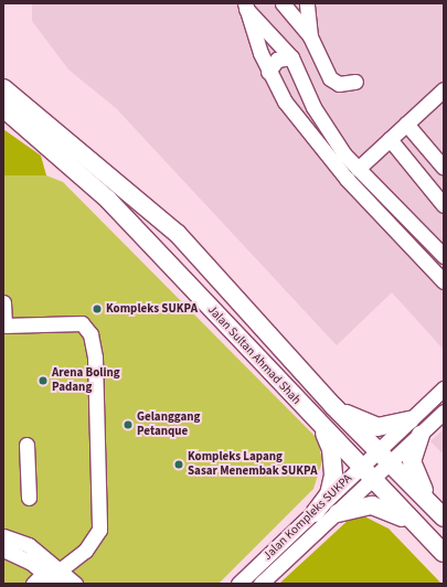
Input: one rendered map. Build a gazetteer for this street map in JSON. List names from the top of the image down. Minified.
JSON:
{"streets":{"main road":["Jalan Sultan Ahmad Shah"],"street":["Jalan Kompleks SUKPA"]},"crossings":[["Jalan Sultan Ahmad Shah","Jalan Kompleks SUKPA"]],"places":["Kompleks SUKPA","Arena Boling Padang","Gelanggang Petanque","Kompleks Lapang Sasar Menembak SUKPA"]}
